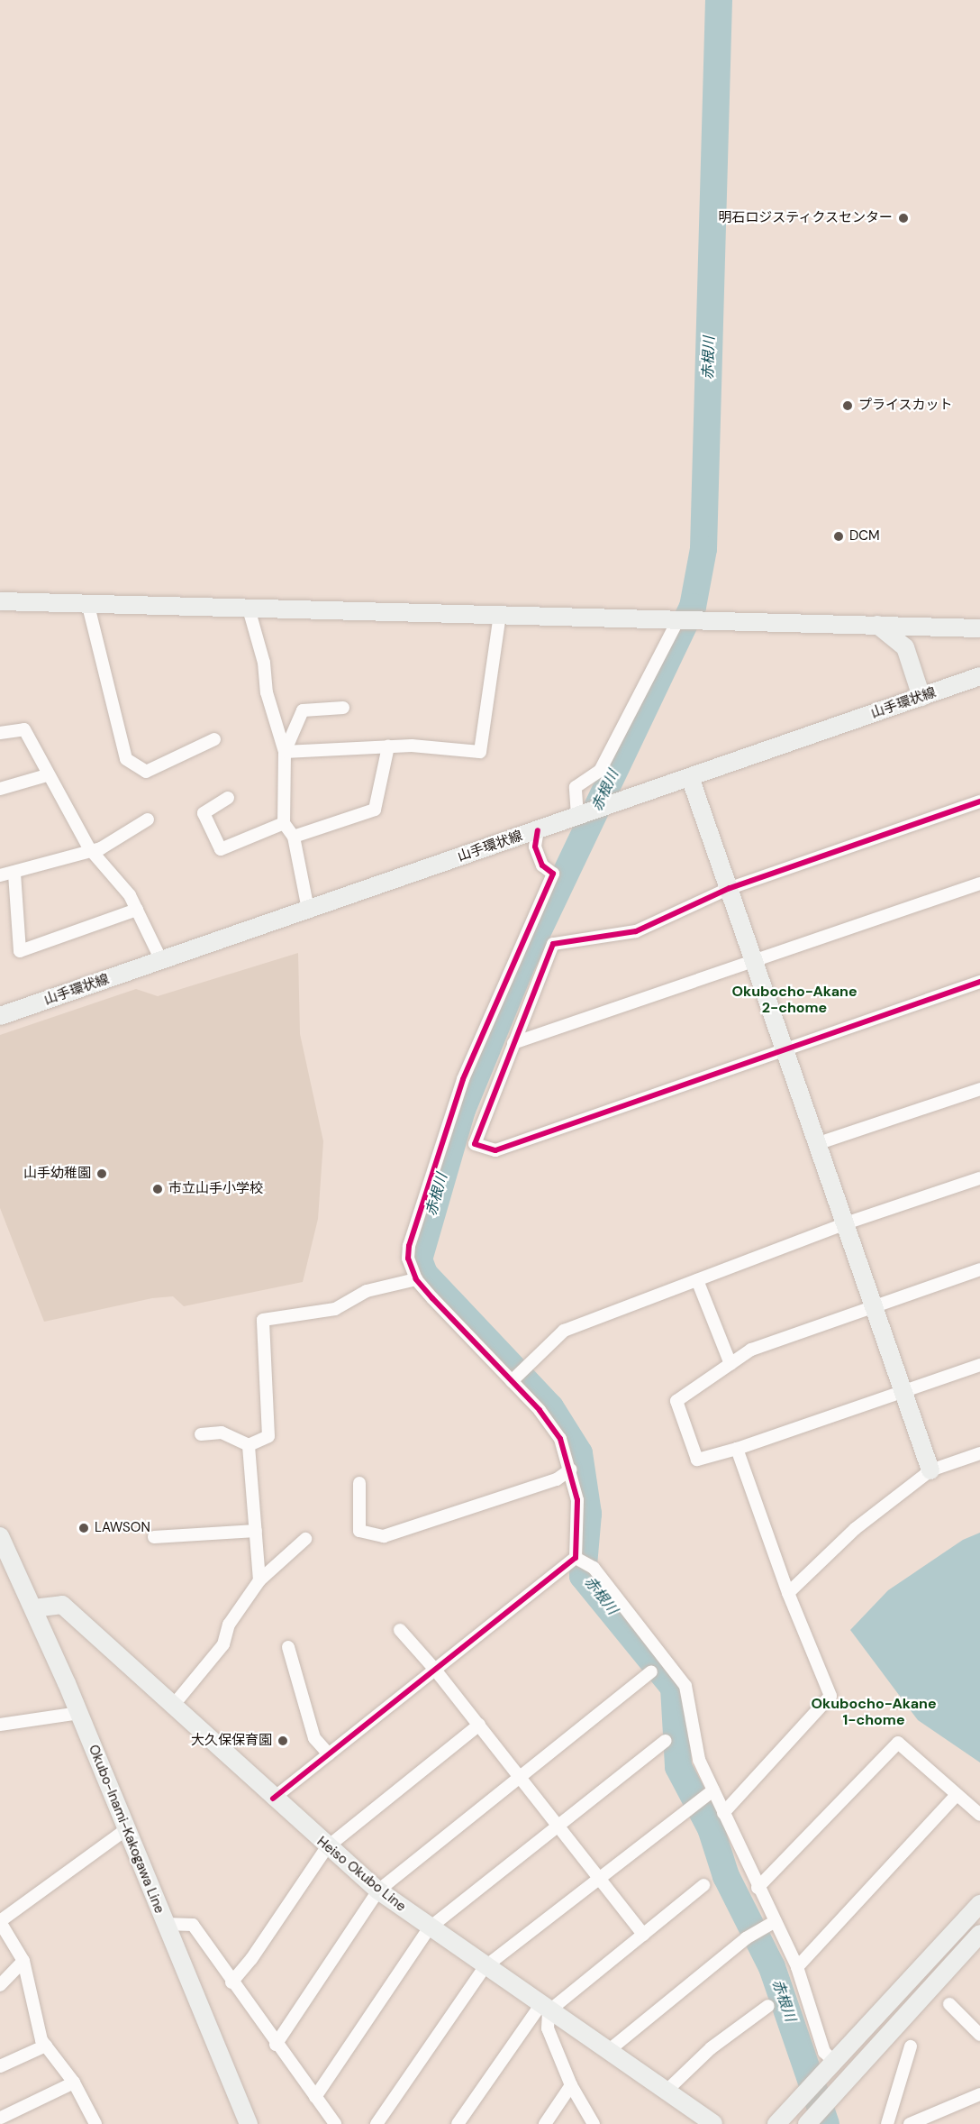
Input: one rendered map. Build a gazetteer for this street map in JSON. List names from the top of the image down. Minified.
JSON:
{"streets":{"street":["山手環状線","Okubo-Inami-Kakogawa Line","Heiso Okubo Line"]},"crossings":[["Okubo-Inami-Kakogawa Line","Heiso Okubo Line"]],"districts":["Okubocho-Akane 2-chome","Okubocho-Akane 1-chome"],"water":["赤根川"],"places":["明石ロジスティクスセンター","プライスカット","DCM","山手幼稚園","市立山手小学校","LAWSON","大久保保育園"]}
